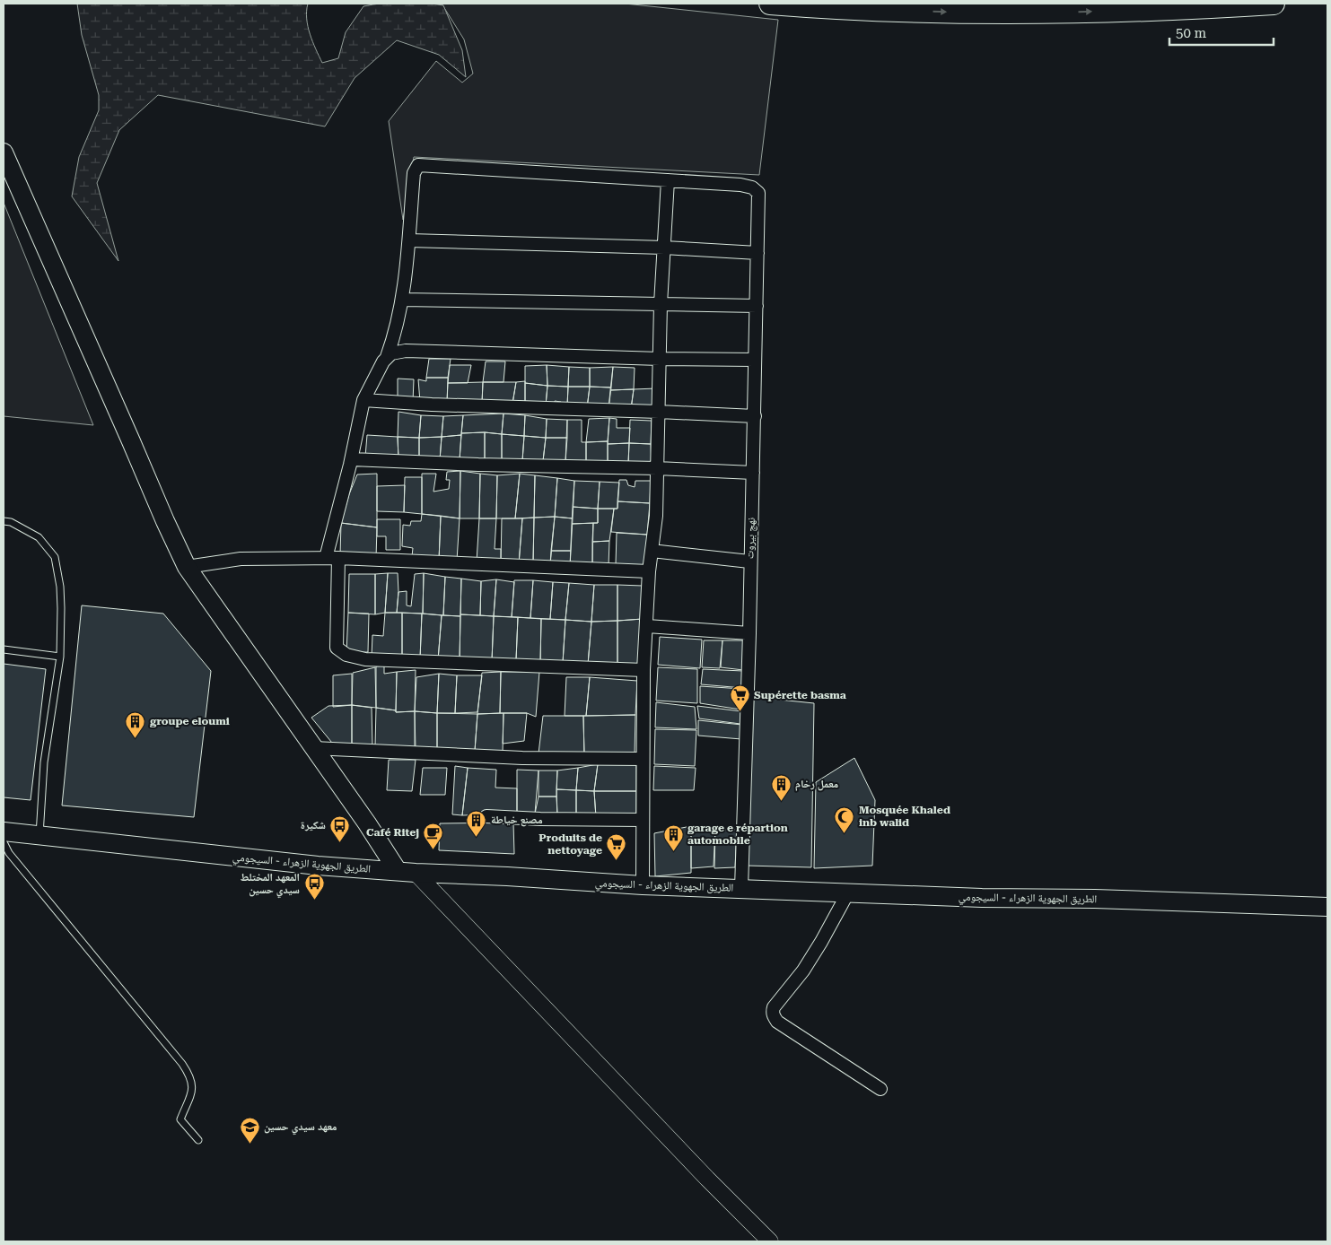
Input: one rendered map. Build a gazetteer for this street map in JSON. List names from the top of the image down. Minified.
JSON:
{"streets":{"main road":["الطريق الجهوية الزهراء - السيجومي"],"street":["نهج بيروت"]},"crossings":[["نهج بيروت","الطريق الجهوية الزهراء - السيجومي"]],"places":{"supermarket":["Supérette basma","Produits de nettoyage"],"building":["groupe eloumi","معمل رخام","مصنع خياطة","garage e répartion automobile"],"mosque":["Mosquée Khaled inb walid"],"bus stop":["شكيرة","المعهد المختلط سيدي حسين"],"cafe":["Café Ritej"],"school or university":["معهد سيدي حسين"]},"scale_bar":"50 m"}
